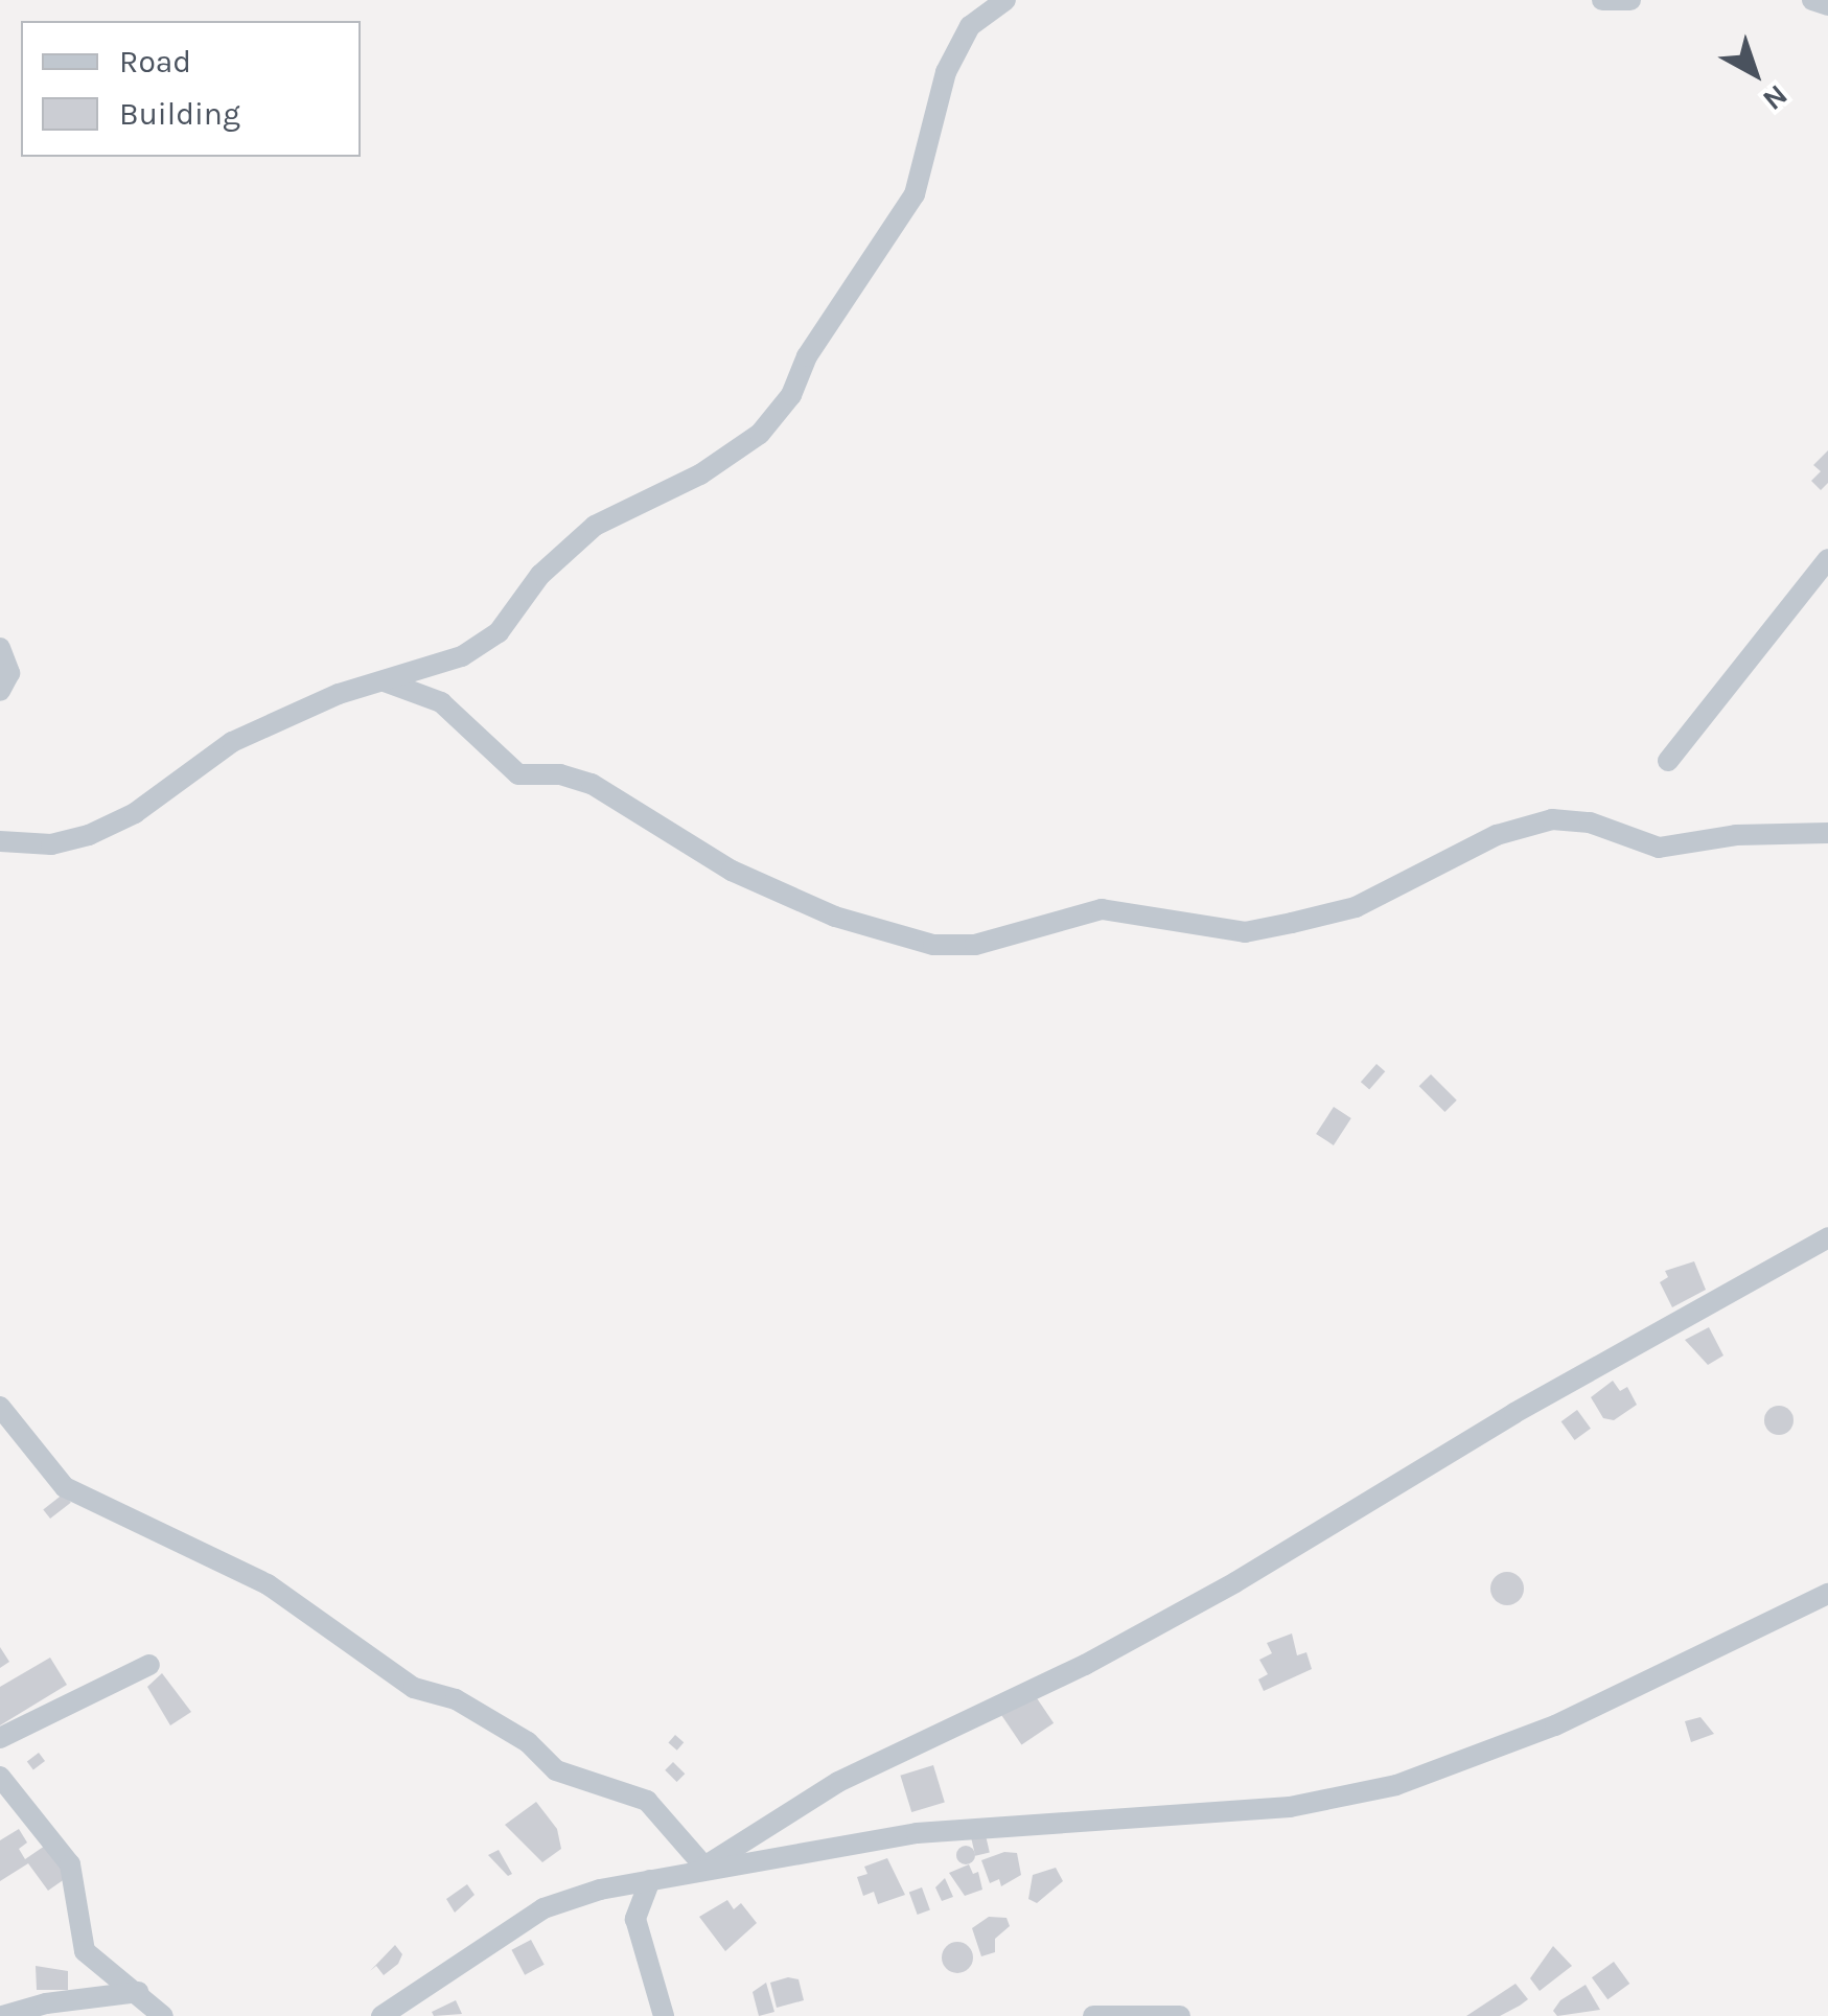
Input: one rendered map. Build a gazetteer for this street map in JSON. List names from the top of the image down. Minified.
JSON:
{"legend":["Road","Building"],"north":"bottom right"}
